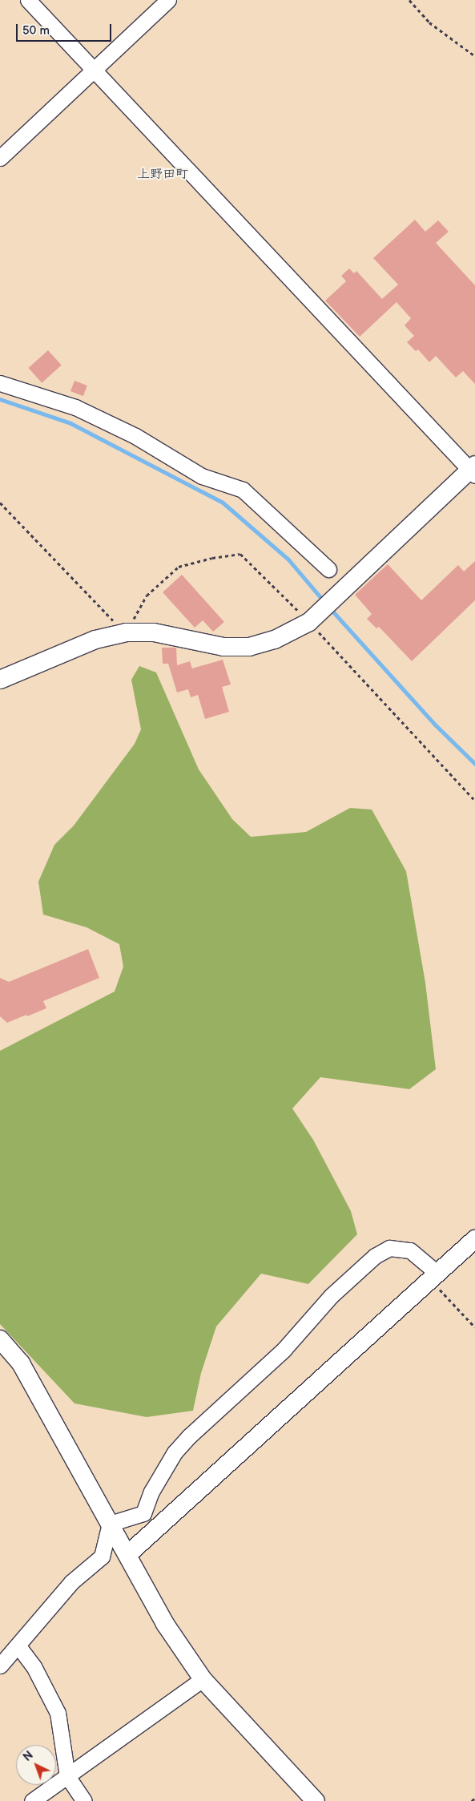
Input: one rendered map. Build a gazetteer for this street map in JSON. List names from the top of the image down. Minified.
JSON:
{"districts":["上野田町"],"scale_bar":"50 m","north":"top left"}
